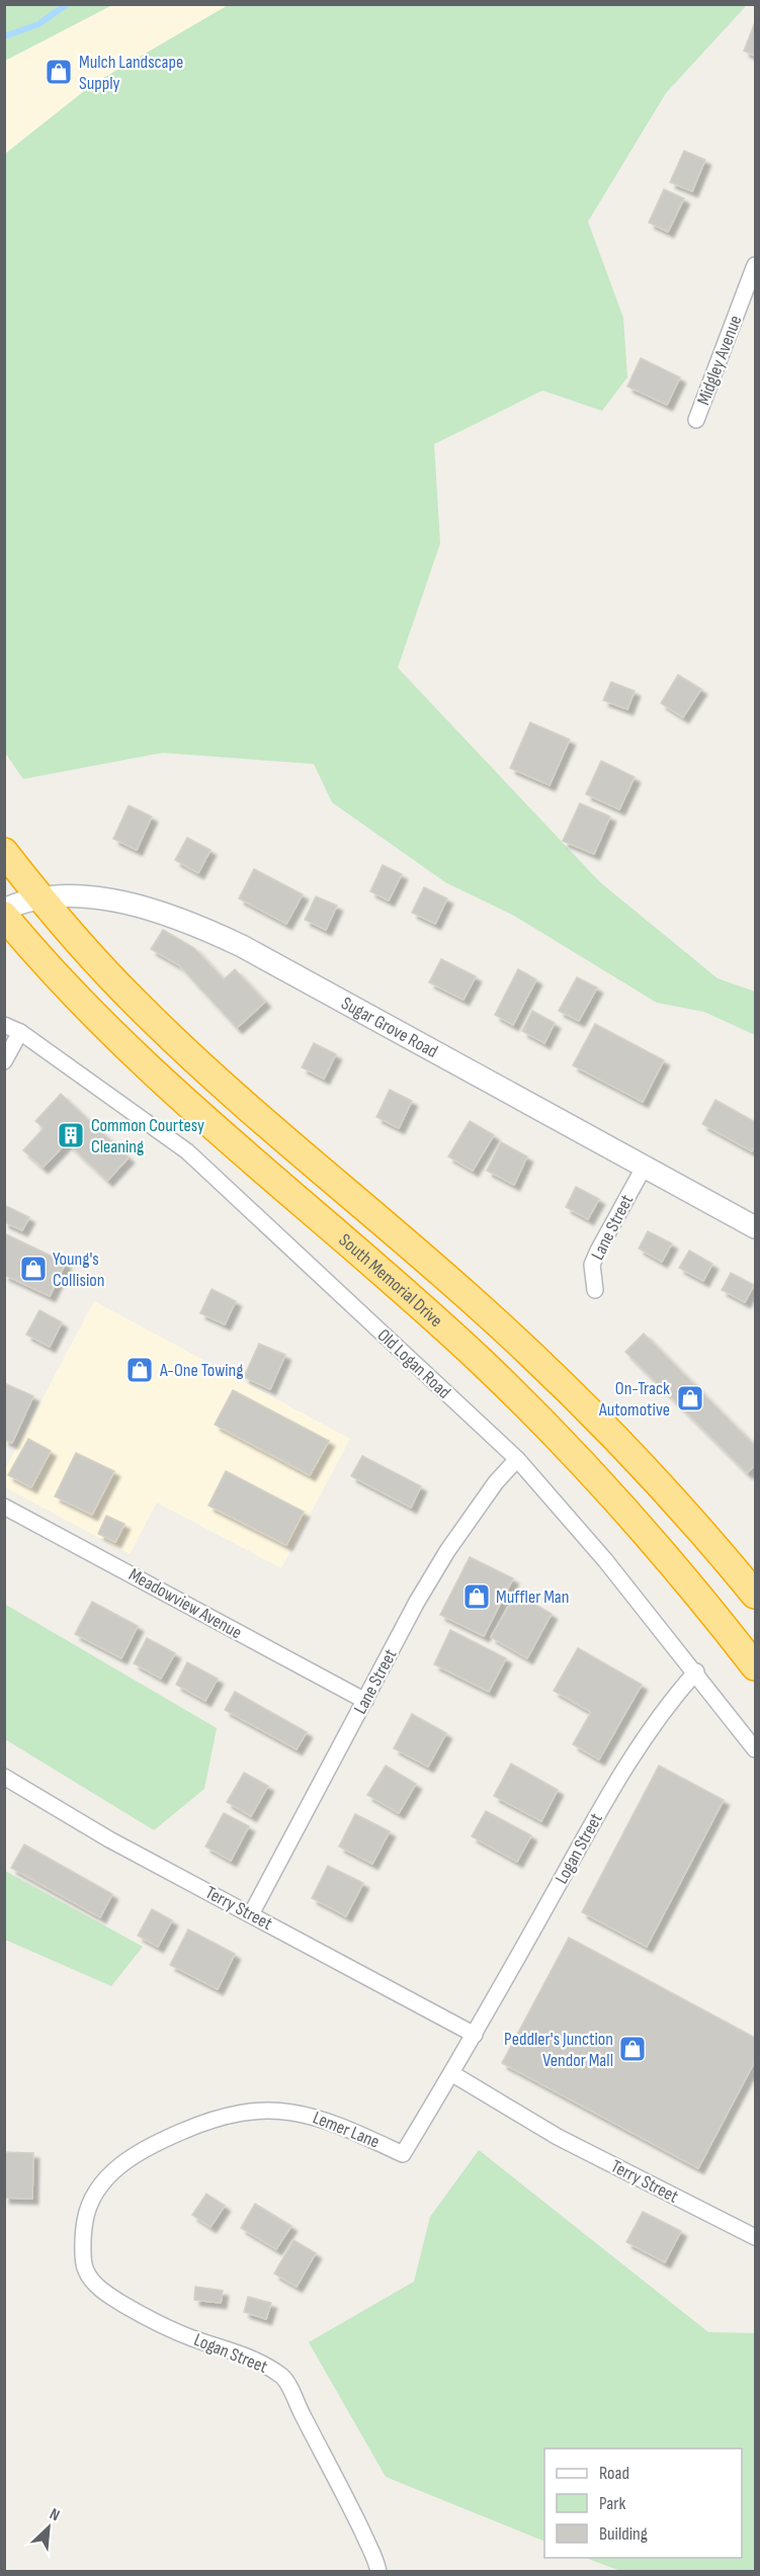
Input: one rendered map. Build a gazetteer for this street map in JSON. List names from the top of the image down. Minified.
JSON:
{"streets":{"highway":["South Memorial Drive"],"street":["Midgley Avenue","Sugar Grove Road","Lane Street","Old Logan Road","Meadowview Avenue","Logan Street","Terry Street","Lemer Lane"]},"crossings":[["Sugar Grove Road","Lane Street"],["Lane Street","Old Logan Road"],["Lane Street","Meadowview Avenue"],["Lane Street","Terry Street"],["Old Logan Road","Logan Street"],["Logan Street","Terry Street"],["Logan Street","Lemer Lane"],["Terry Street","Lemer Lane"]],"places":{"shop":["Mulch Landscape Supply","Young's Collision","A-One Towing","On-Track Automotive","Muffler Man","Peddler's Junction Vendor Mall"],"building":["Common Courtesy Cleaning"]},"legend":["Road","Park","Building"],"north":"top right"}
